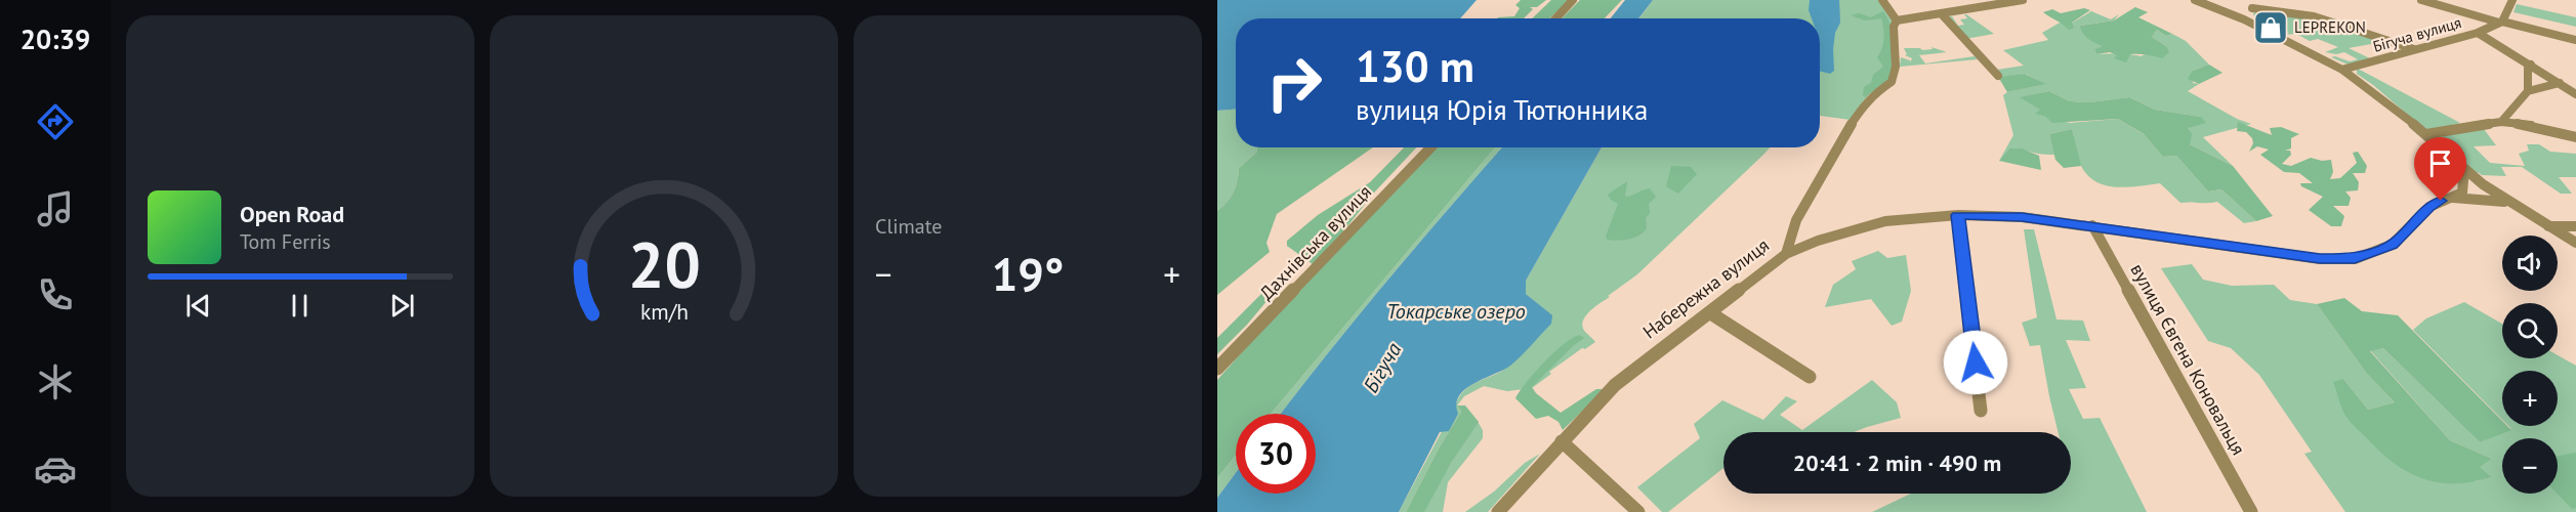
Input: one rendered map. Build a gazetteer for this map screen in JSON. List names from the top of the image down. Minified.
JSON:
{"streets":{"street":["Бігуча вулиця","Дахнівська вулиця","Набережна вулиця","вулиця Євгена Коновальця"]},"water":["Токарське озеро","Бігуча"],"places":{"shop":["LEPREKON"]},"page":{"tabs":"20:39","tile":"Climate","turn":["130 m","вулиця Юрія Тютюнника"],"song":["Open Road","Tom Ferris"],"map_buttons":["+","−"],"heat":["−","19°","+"],"limit":"30","trip":"20:41 · 2 min · 490 m","gauge":["20","km/h"]}}
